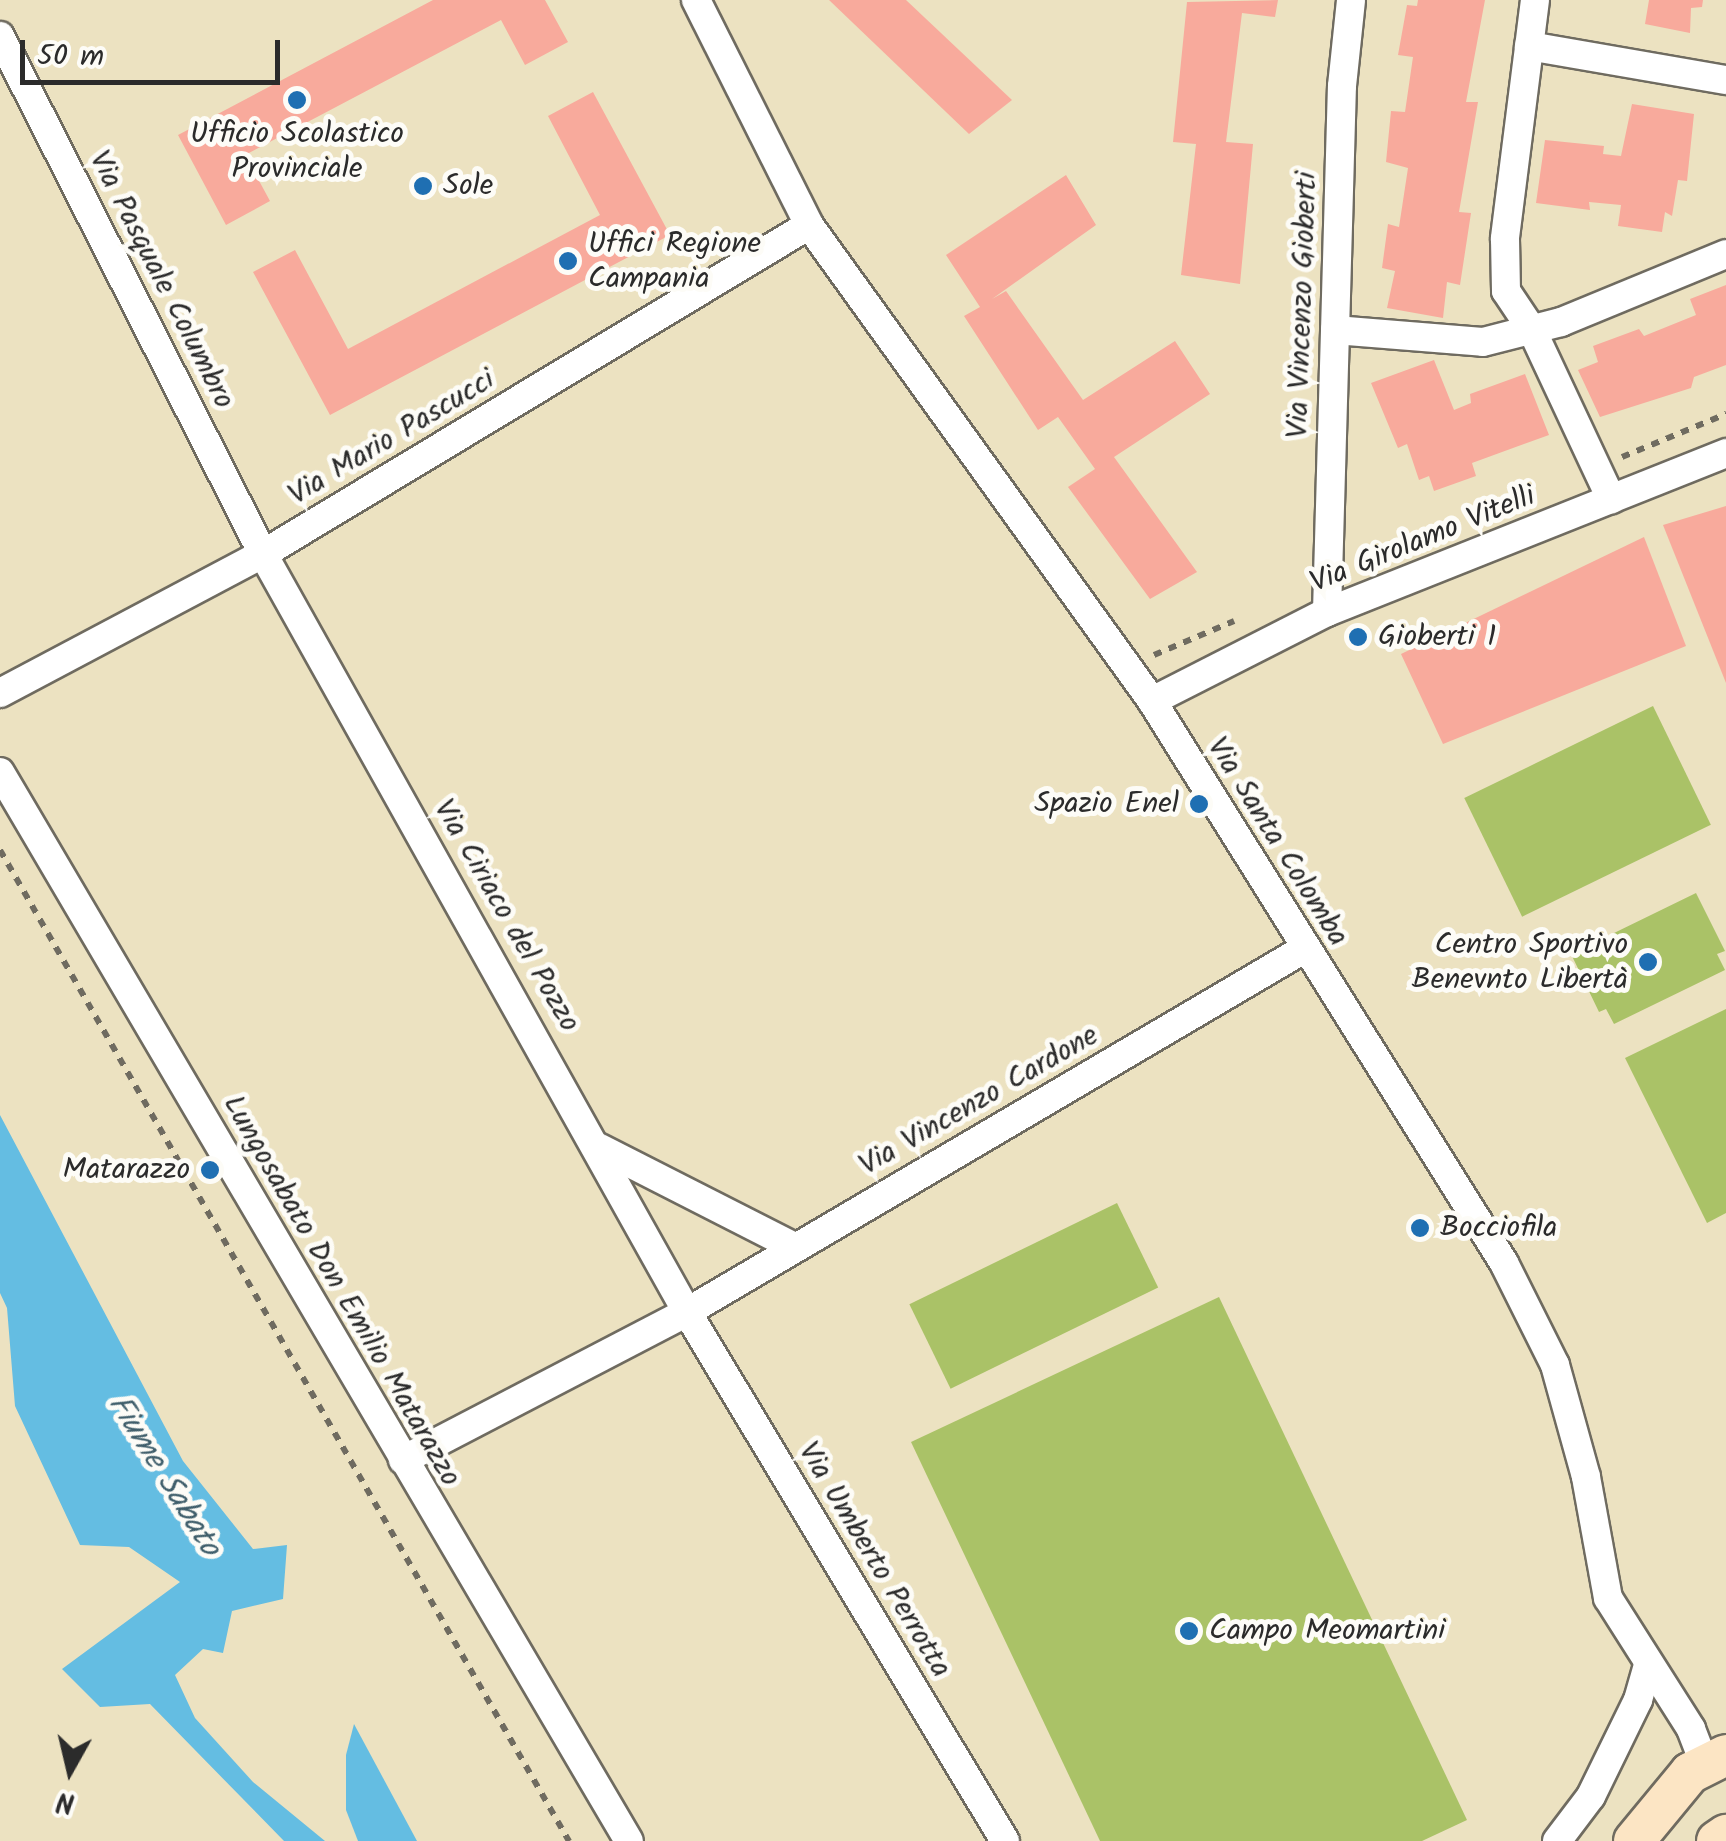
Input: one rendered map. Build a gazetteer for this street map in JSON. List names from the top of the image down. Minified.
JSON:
{"streets":{"street":["Via Pasquale Columbro","Via Vincenzo Gioberti","Via Mario Pascucci","Via Girolamo Vitelli","Via Santa Colomba","Via Ciriaco del Pozzo","Via Vincenzo Cardone","Lungosabato Don Emilio Matarazzo","Via Umberto Perrotta"]},"crossings":[["Via Pasquale Columbro","Via Mario Pascucci"],["Via Pasquale Columbro","Via Ciriaco del Pozzo"],["Via Vincenzo Gioberti","Via Girolamo Vitelli"],["Via Mario Pascucci","Via Santa Colomba"],["Via Mario Pascucci","Via Ciriaco del Pozzo"],["Via Girolamo Vitelli","Via Santa Colomba"],["Via Santa Colomba","Via Vincenzo Cardone"],["Via Ciriaco del Pozzo","Via Vincenzo Cardone"],["Via Ciriaco del Pozzo","Via Umberto Perrotta"],["Via Vincenzo Cardone","Lungosabato Don Emilio Matarazzo"],["Via Vincenzo Cardone","Via Umberto Perrotta"]],"water":["Fiume Sabato"],"places":["Ufficio Scolastico Provinciale","Sole","Uffici Regione Campania","Gioberti 1","Spazio Enel","Centro Sportivo Benevnto Libertà","Matarazzo","Bocciofila","Campo Meomartini"],"scale_bar":"50 m","north":"bottom"}
